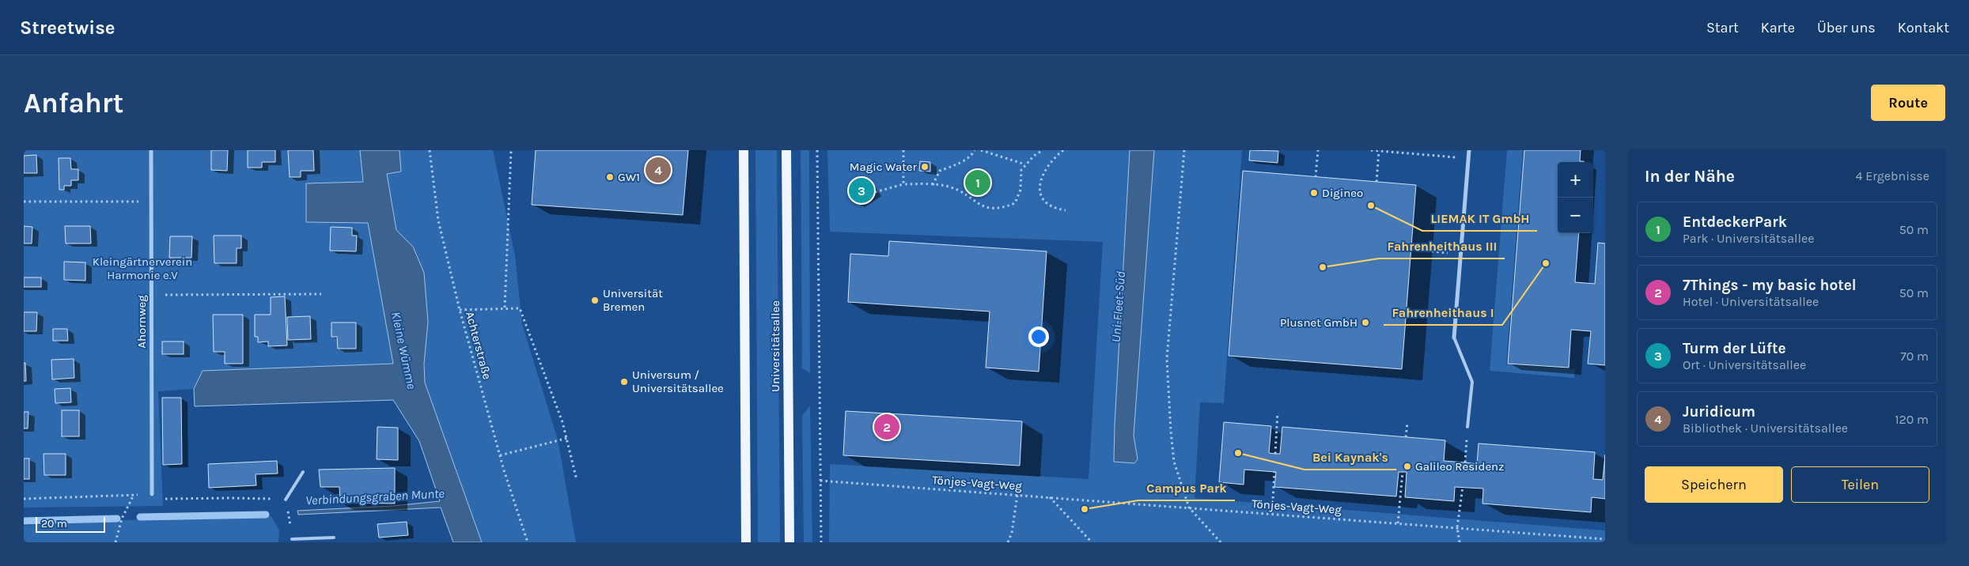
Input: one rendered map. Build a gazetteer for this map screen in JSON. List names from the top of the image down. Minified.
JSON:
{"streets":{"main road":["Universitätsallee"],"street":["Ahornweg"],"path":["Achterstraße","Tönjes-Vagt-Weg"]},"water":["Uni-Fleet-Süd","Kleine Wümme","Verbindungsgraben Munte"],"parks":["Kleingärtnerverein Harmonie e.V"],"places":["Magic Water","GW1","Digineo","LIEMAK IT GmbH","Fahrenheithaus I","Fahrenheithaus III","Universität Bremen","Plusnet GmbH","Universum / Universitätsallee","Bei Kaynak's","Galileo Residenz","Campus Park"],"scale_bar":"20 m","page":{"header":"Streetwise","nav":["Start","Karte","Über uns","Kontakt"],"buttons":["Route",["Speichern","Teilen"]],"title":"Anfahrt","heading":["In der Nähe","4 Ergebnisse"],"pins":["4","1","3","2"],"map_buttons":["+","−"],"list":[{"mark":"1","name":"EntdeckerPark","note":"Park · Universitätsallee","value":"50 m"},{"mark":"2","name":"7Things - my basic hotel","note":"Hotel · Universitätsallee","value":"50 m"},{"mark":"3","name":"Turm der Lüfte","note":"Ort · Universitätsallee","value":"70 m"},{"mark":"4","name":"Juridicum","note":"Bibliothek · Universitätsallee","value":"120 m"}],"scale":"20 m"}}
